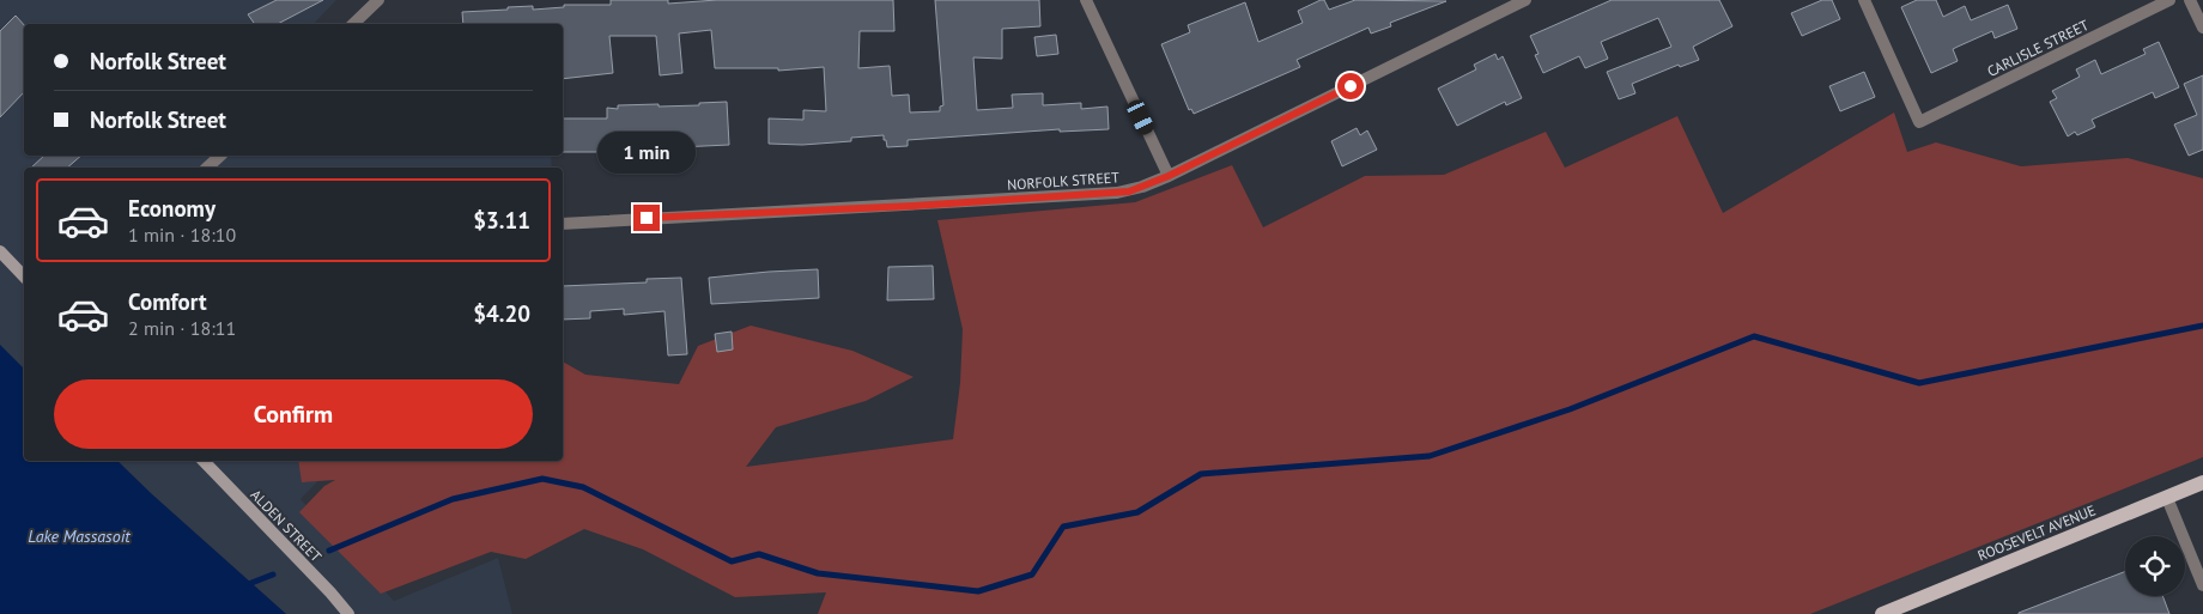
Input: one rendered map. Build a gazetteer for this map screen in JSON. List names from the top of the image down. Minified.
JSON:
{"streets":{"main road":["ALDEN STREET","ROOSEVELT AVENUE"],"street":["CARLISLE STREET","NORFOLK STREET"]},"water":["Lake Massasoit"],"page":{"banner":["Norfolk Street","Norfolk Street"],"bubble":"1 min","list":[{"name":"Economy","note":"1 min · 18:10","value":"$3.11"},{"name":"Comfort","note":"2 min · 18:11","value":"$4.20"}],"buttons":"Confirm"}}
